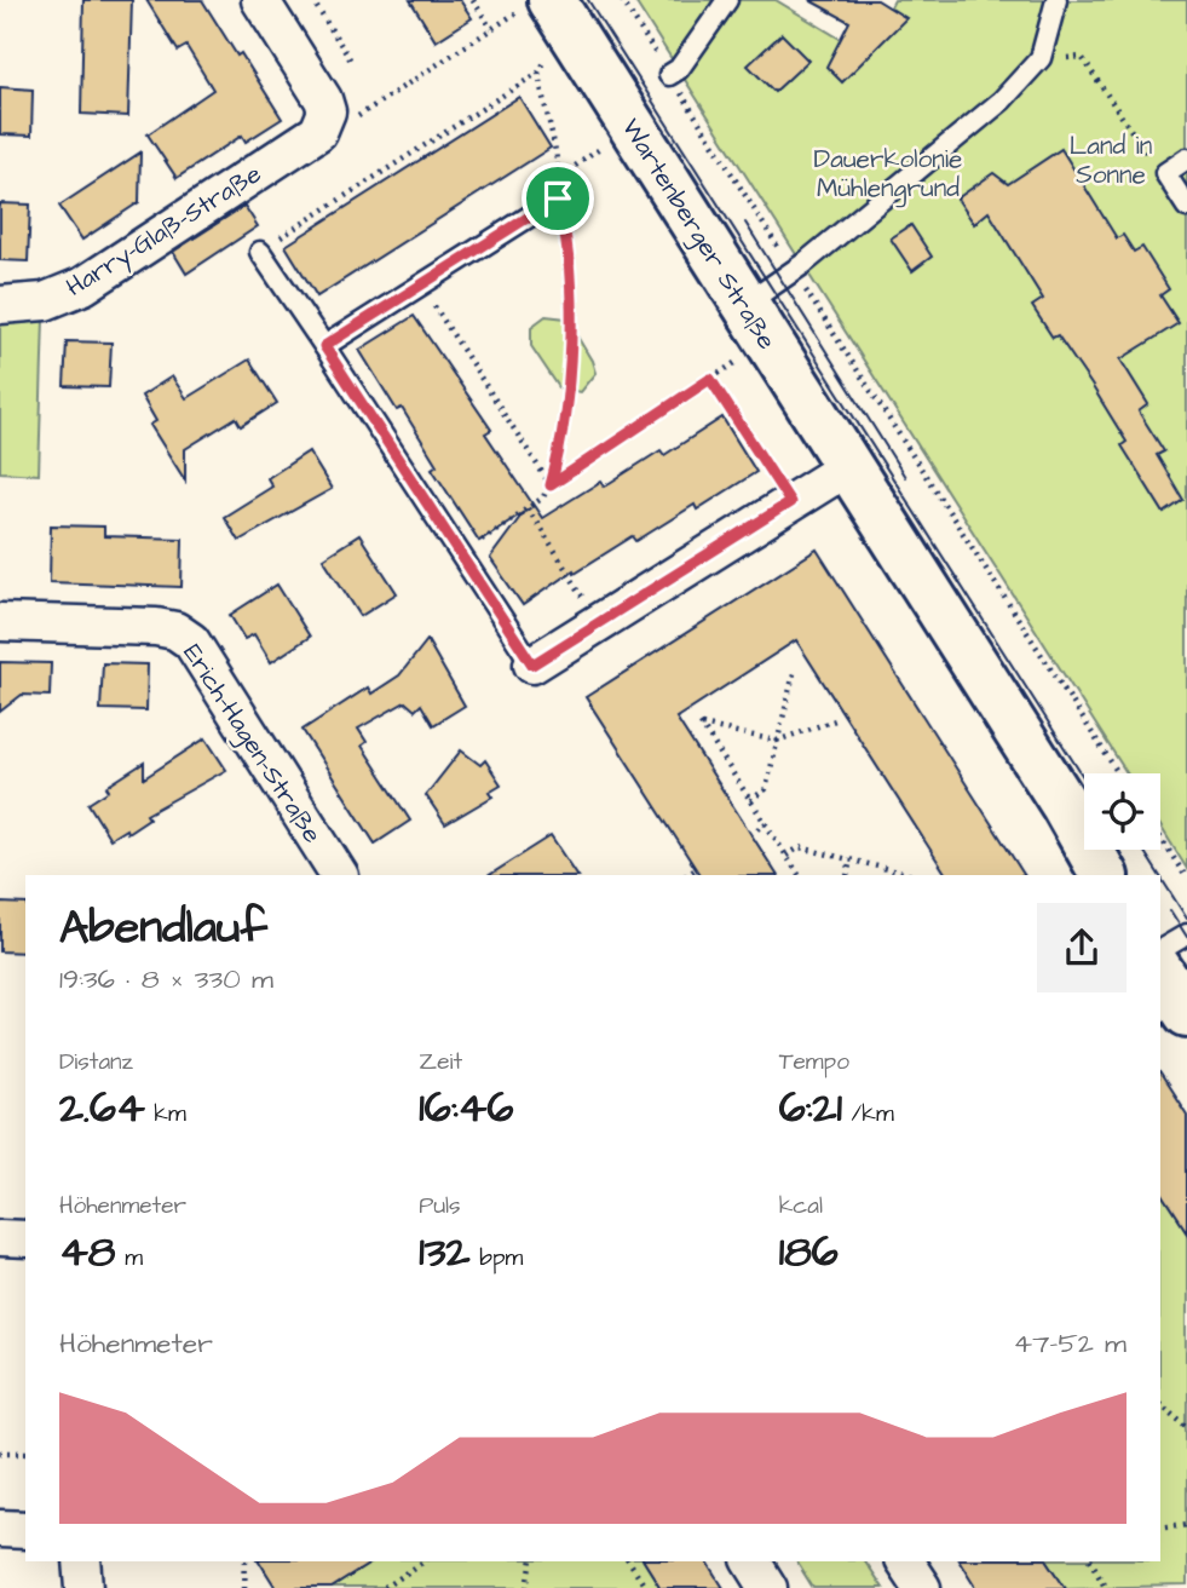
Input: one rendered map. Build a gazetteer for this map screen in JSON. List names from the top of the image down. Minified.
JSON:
{"streets":{"street":["Harry-Glaß-Straße","Wartenberger Straße","Erich-Hagen-Straße"]},"parks":["Land in Sonne","Dauerkolonie Mühlengrund"],"page":{"heading":["Abendlauf","19:36 · 8 × 330 m"],"stats":[["Distanz","2.64 km"],["Zeit","16:46"],["Tempo","6:21 /km"],["Höhenmeter","48 m"],["Puls","132 bpm"],["kcal","186"]],"chart":["Höhenmeter","47–52 m"]}}
